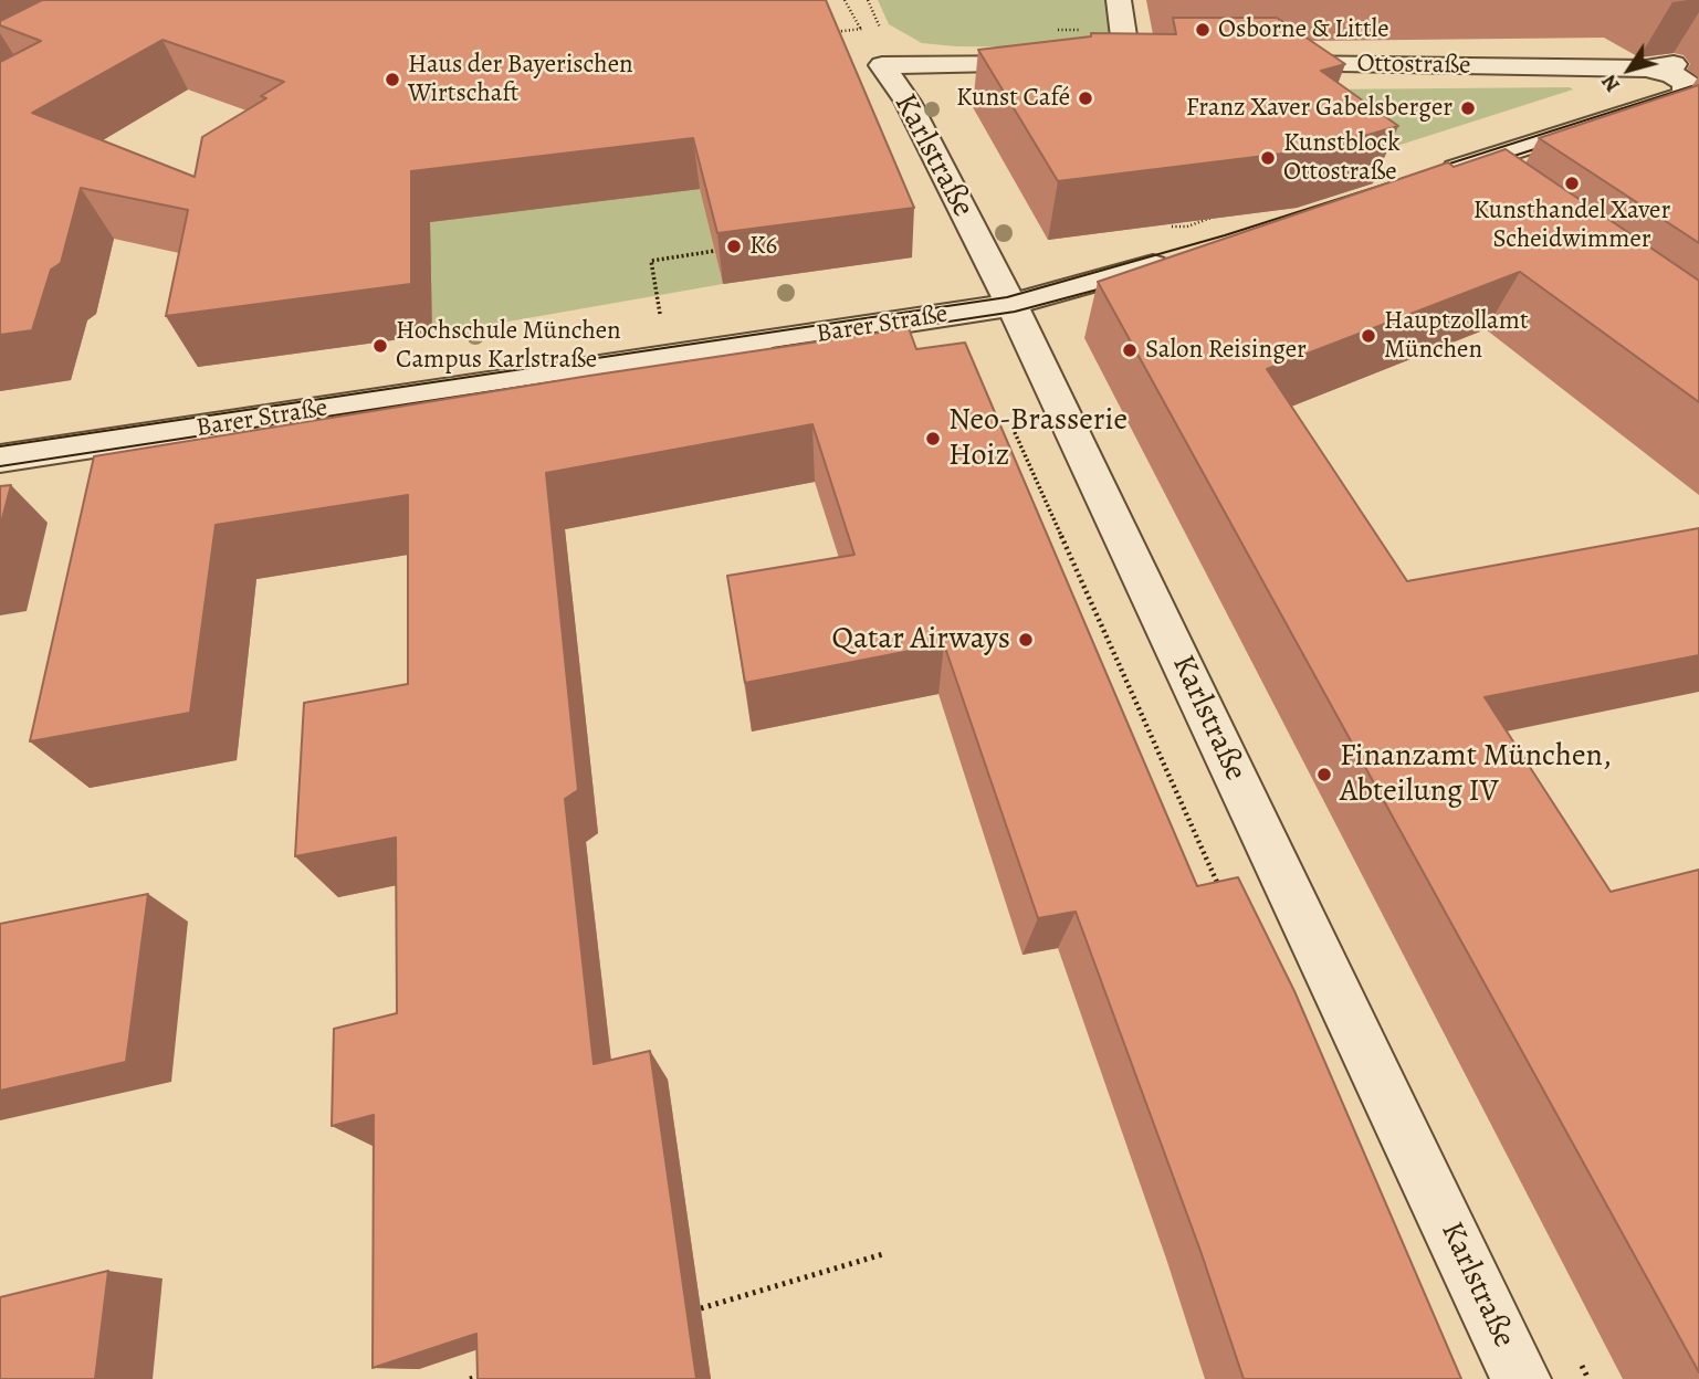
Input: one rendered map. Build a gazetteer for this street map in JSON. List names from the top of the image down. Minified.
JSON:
{"streets":{"street":["Ottostraße","Karlstraße","Barer Straße"]},"crossings":[["Karlstraße","Barer Straße"]],"places":["Osborne & Little","Haus der Bayerischen Wirtschaft","Kunst Café","Franz Xaver Gabelsberger","Kunstblock Ottostraße","Kunsthandel Xaver Scheidwimmer","K6","Hauptzollamt München","Hochschule München Campus Karlstraße","Salon Reisinger","Neo-Brasserie Hoiz","Qatar Airways","Finanzamt München, Abteilung IV"],"north":"bottom left"}
